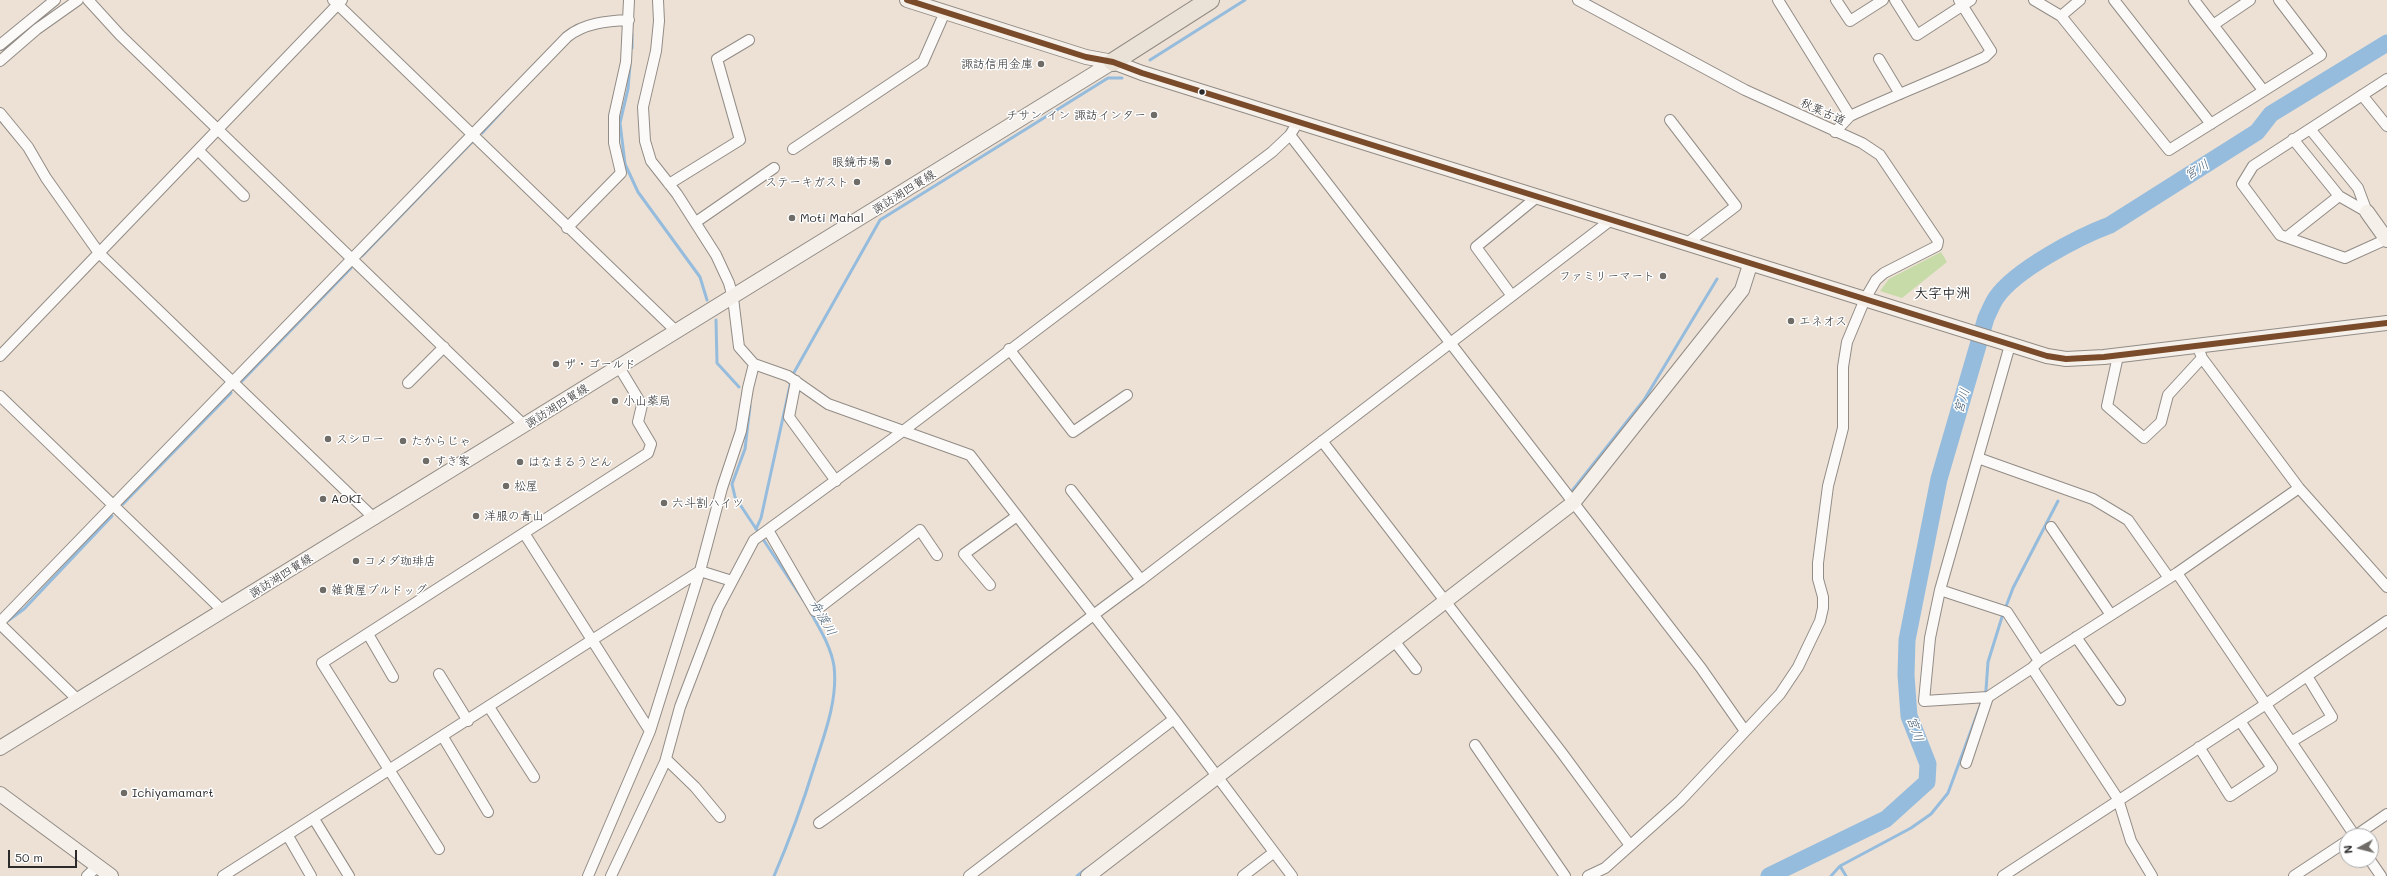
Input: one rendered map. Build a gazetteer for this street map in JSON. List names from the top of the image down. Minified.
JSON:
{"streets":{"main road":["諏訪湖四賀線"],"street":["秋葉古道"]},"districts":["大字中洲"],"water":["宮川","舟渡川"],"places":["諏訪信用金庫","チサン イン 諏訪インター","眼鏡市場","ステーキガスト","Moti Mahal","ファミリーマート","エネオス","ザ・ゴールド","小山薬局","スシロー","たからじゃ","すき家","はなまるうどん","松屋","AOKI","六斗割ハイツ","洋服の青山","コメダ珈琲店","雑貨屋ブルドッグ","Ichiyamamart"],"scale_bar":"50 m","north":"left"}
